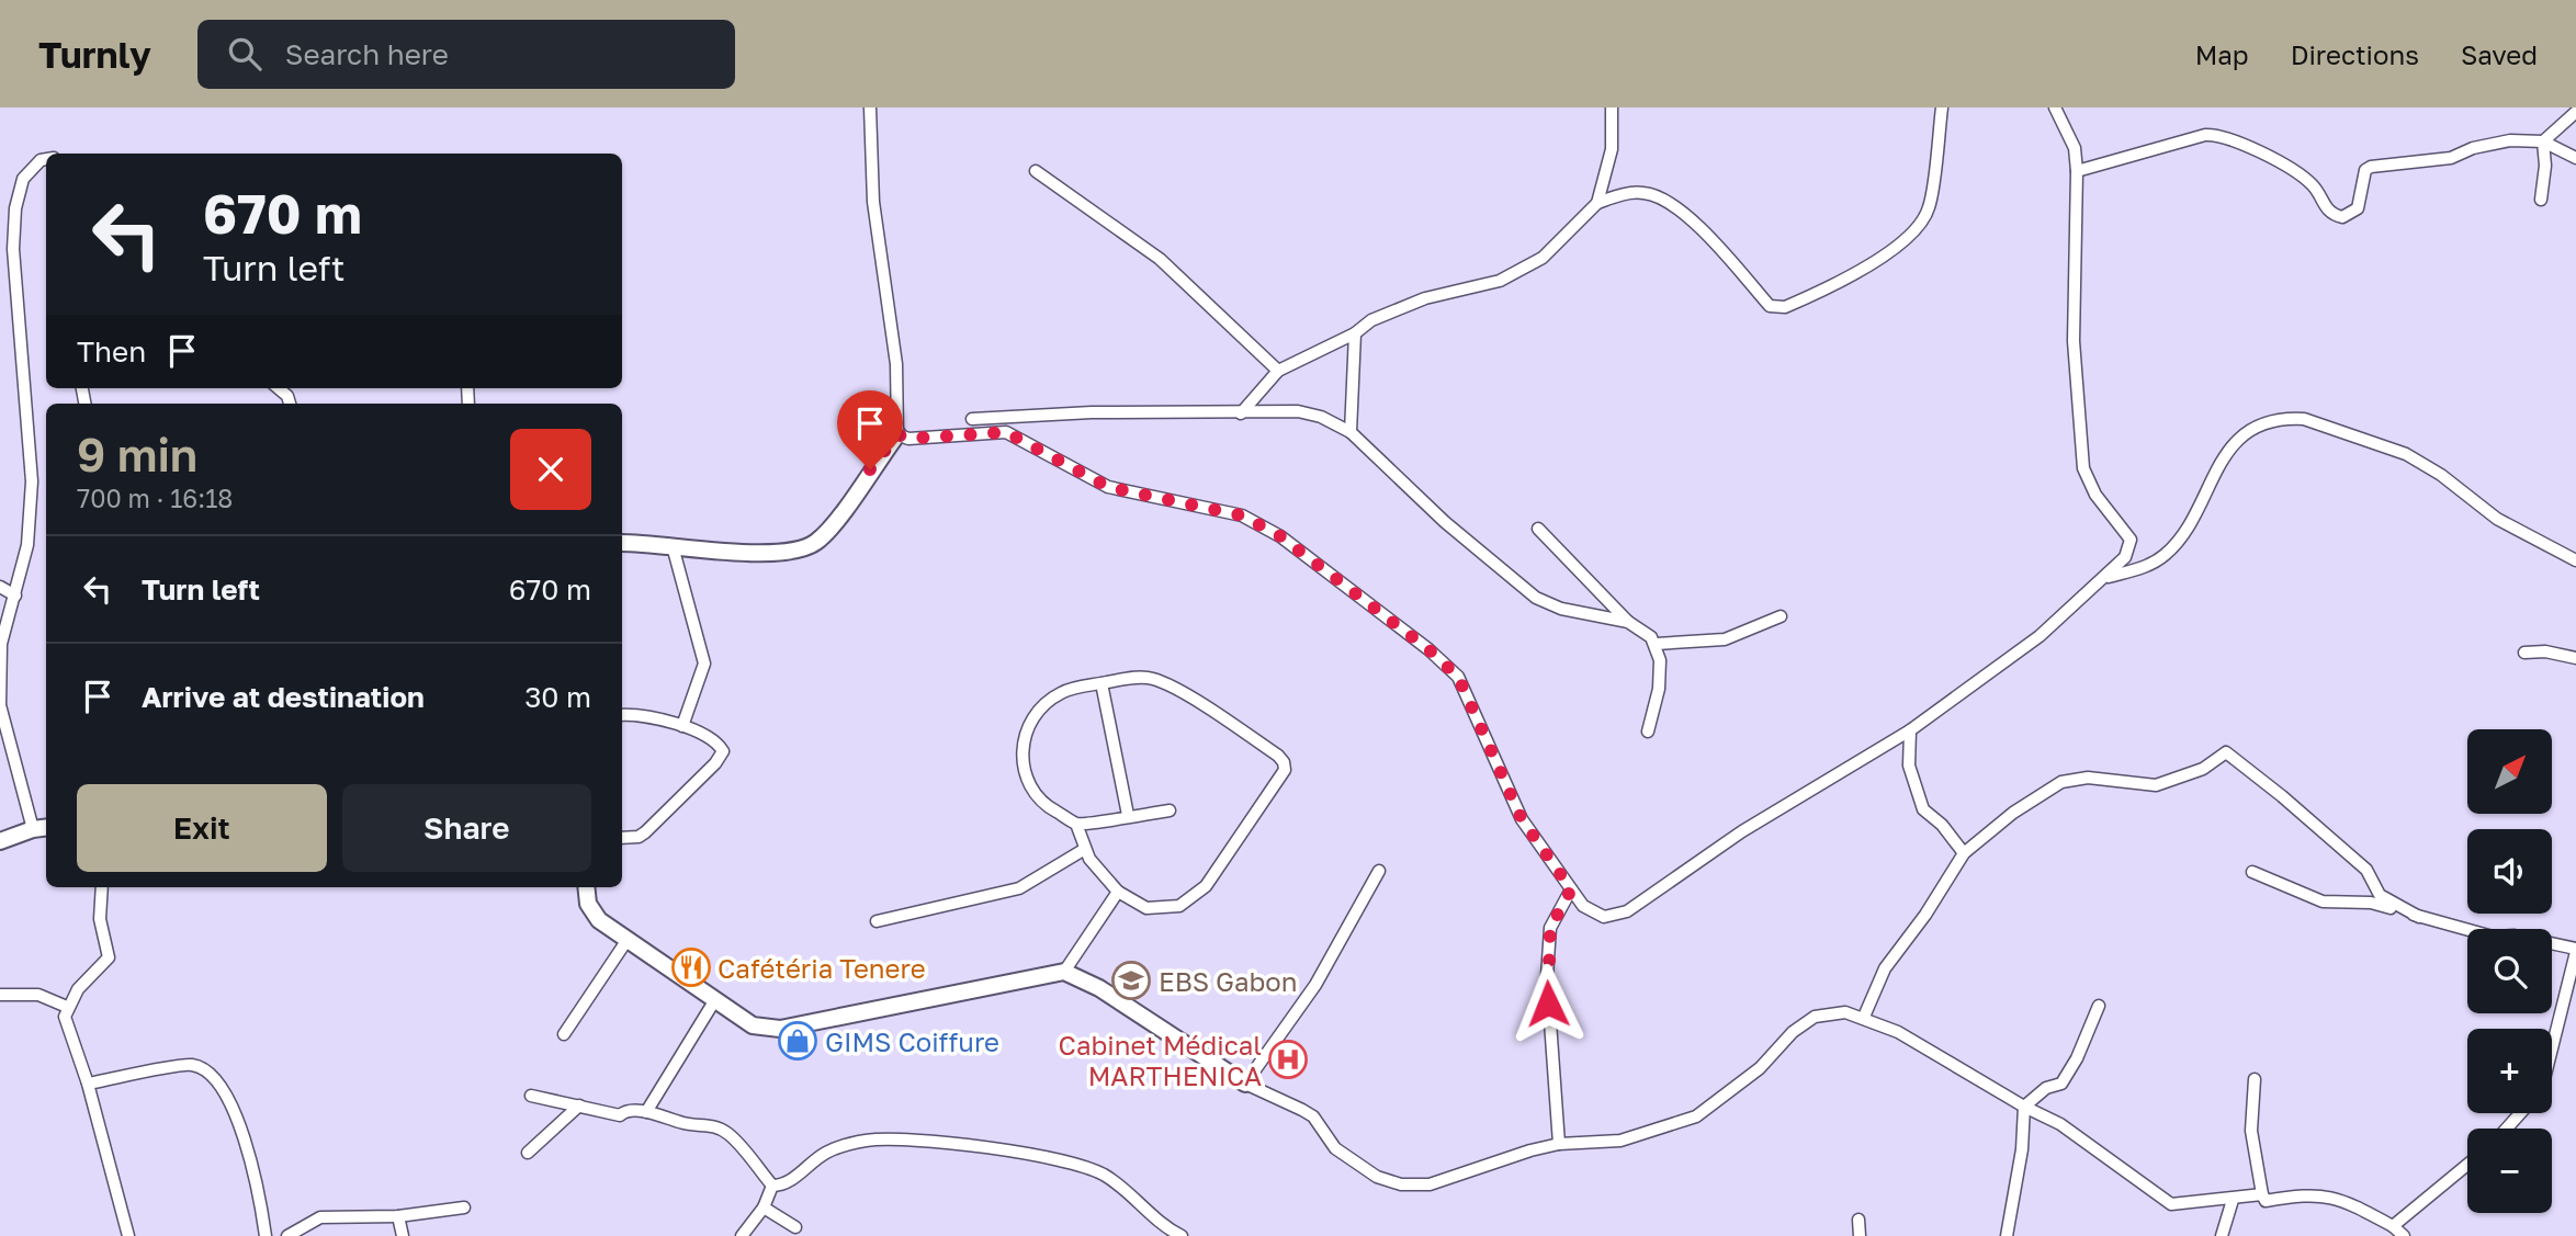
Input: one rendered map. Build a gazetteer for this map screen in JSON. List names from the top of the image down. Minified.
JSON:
{"places":{"restaurant":["Cafétéria Tenere"],"school or university":["EBS Gabon"],"shop":["GIMS Coiffure"],"hospital":["Cabinet Médical MARTHENICA"]},"north":"top right","page":{"header":"Turnly","search":"Search here","nav":["Map","Directions","Saved"],"turn":["670 m","Turn left"],"then":"Then","heading":["9 min","700 m · 16:18"],"list":[{"name":"Turn left","value":"670 m"},{"name":"Arrive at destination","value":"30 m"}],"map_buttons":["+","−"],"buttons":["Exit","Share"]}}
